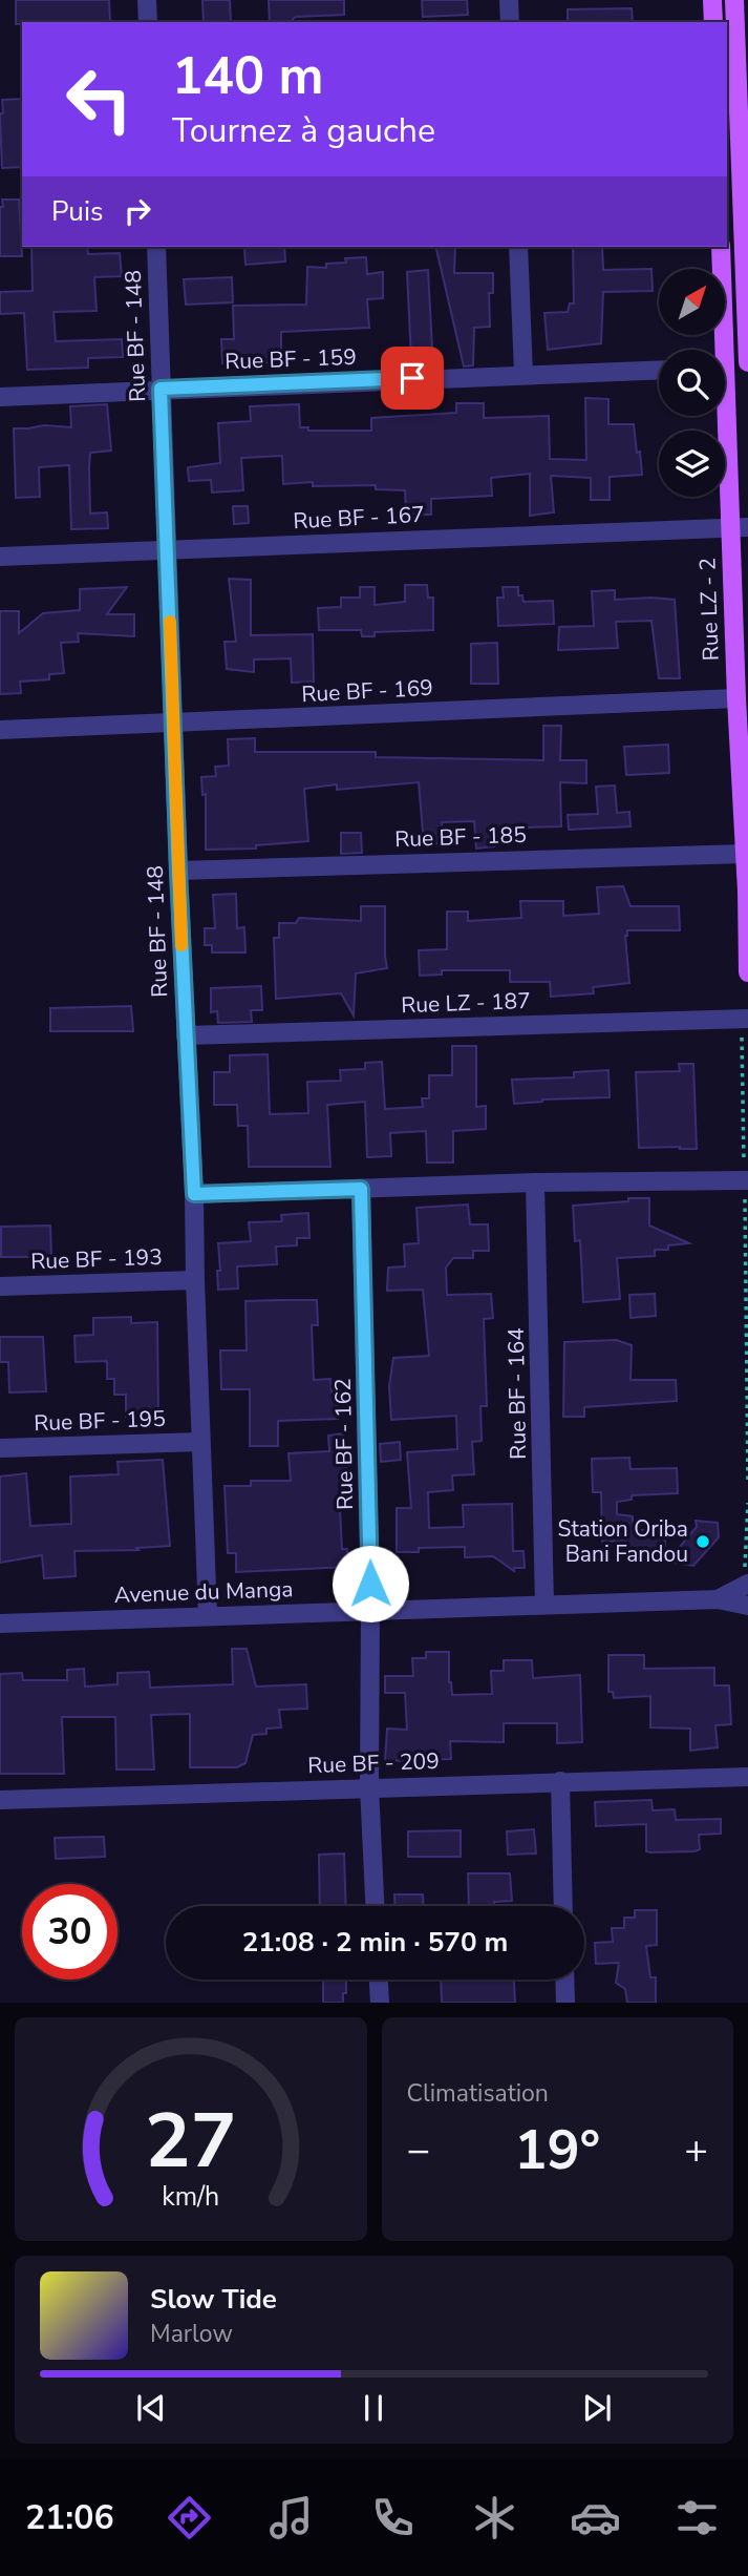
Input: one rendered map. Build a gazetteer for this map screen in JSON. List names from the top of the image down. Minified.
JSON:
{"streets":{"main road":["Rue LZ - 2"],"street":["Rue BF - 148","Rue BF - 159","Rue BF - 167","Rue BF - 169","Rue BF - 185","Rue LZ - 187","Rue BF - 193","Rue BF - 164","Rue BF - 195","Rue BF - 162","Avenue du Manga","Rue BF - 209"]},"crossings":[["Rue BF - 148","Rue BF - 159"],["Rue BF - 148","Rue BF - 167"],["Rue BF - 148","Rue BF - 169"],["Rue BF - 148","Rue BF - 185"],["Rue BF - 148","Rue LZ - 187"],["Rue BF - 148","Rue BF - 193"],["Rue BF - 148","Rue BF - 195"],["Rue BF - 148","Avenue du Manga"],["Rue BF - 167","Rue LZ - 2"],["Rue LZ - 2","Rue BF - 169"],["Rue LZ - 2","Rue BF - 185"],["Rue BF - 164","Avenue du Manga"],["Rue BF - 162","Avenue du Manga"],["Rue BF - 162","Rue BF - 209"]],"places":["Station Oriba Bani Fandou"],"north":"top right","page":{"turn":["140 m","Tournez à gauche"],"then":"Puis","limit":"30","trip":"21:08 · 2 min · 570 m","tile":"Climatisation","heat":["−","19°","+"],"song":["Slow Tide","Marlow"],"tabs":"21:06","gauge":["27","km/h"]}}
